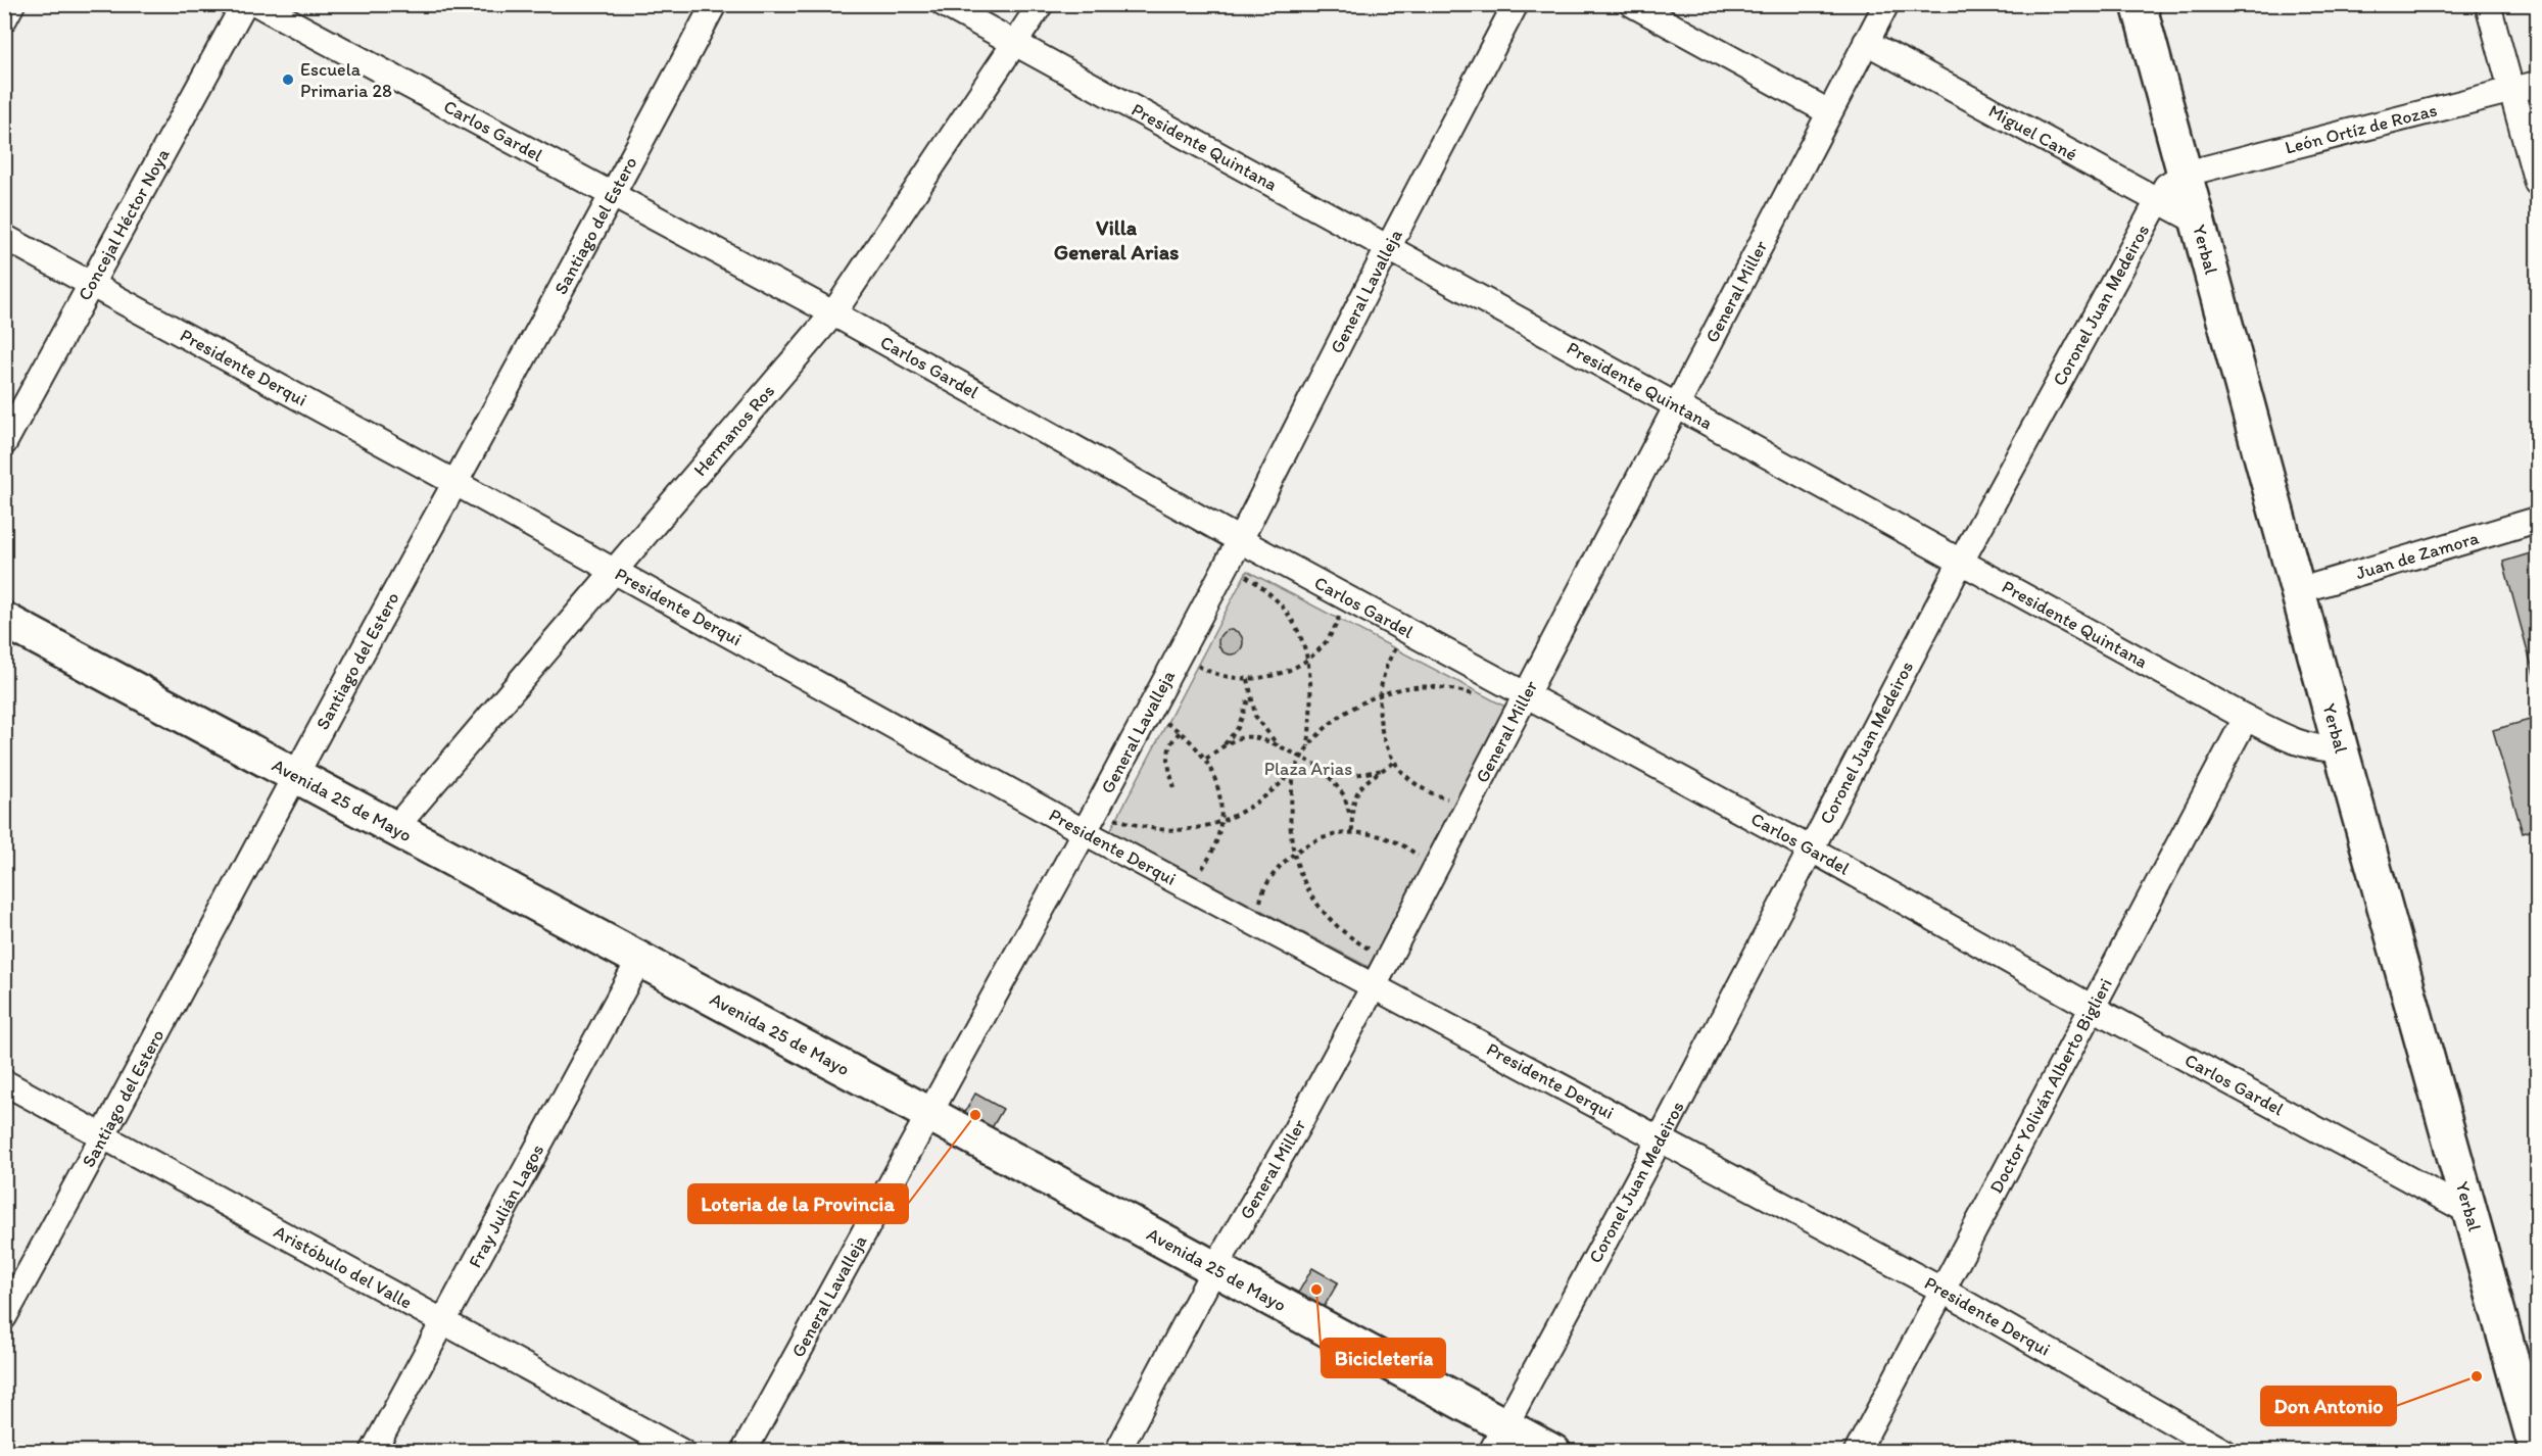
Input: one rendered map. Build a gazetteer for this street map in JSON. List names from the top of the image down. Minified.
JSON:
{"streets":{"main road":["Yerbal","Avenida 25 de Mayo"],"street":["León Ortíz de Rozas","Carlos Gardel","Miguel Cané","Presidente Quintana","Concejal Héctor Noya","Santiago del Estero","General Miller","General Lavalleja","Coronel Juan Medeiros","Presidente Derqui","Hermanos Ros","Juan de Zamora","Doctor Yoliván Alberto Biglieri","Fray Julián Lagos","Aristóbulo del Valle"]},"crossings":[["León Ortíz de Rozas","Yerbal"],["León Ortíz de Rozas","Coronel Juan Medeiros"],["Carlos Gardel","Santiago del Estero"],["Carlos Gardel","Yerbal"],["Carlos Gardel","General Miller"],["Carlos Gardel","General Lavalleja"],["Carlos Gardel","Coronel Juan Medeiros"],["Carlos Gardel","Hermanos Ros"],["Carlos Gardel","Doctor Yoliván Alberto Biglieri"],["Miguel Cané","Yerbal"],["Miguel Cané","General Miller"],["Miguel Cané","Coronel Juan Medeiros"],["Presidente Quintana","Yerbal"],["Presidente Quintana","General Miller"],["Presidente Quintana","General Lavalleja"],["Presidente Quintana","Coronel Juan Medeiros"],["Presidente Quintana","Hermanos Ros"],["Presidente Quintana","Doctor Yoliván Alberto Biglieri"],["Concejal Héctor Noya","Presidente Derqui"],["Santiago del Estero","Presidente Derqui"],["Santiago del Estero","Avenida 25 de Mayo"],["Santiago del Estero","Aristóbulo del Valle"],["Yerbal","Coronel Juan Medeiros"],["Yerbal","Juan de Zamora"],["General Miller","Presidente Derqui"],["General Miller","Avenida 25 de Mayo"],["General Lavalleja","Presidente Derqui"],["General Lavalleja","Avenida 25 de Mayo"],["Coronel Juan Medeiros","Presidente Derqui"],["Coronel Juan Medeiros","Avenida 25 de Mayo"],["Presidente Derqui","Hermanos Ros"],["Presidente Derqui","Doctor Yoliván Alberto Biglieri"],["Hermanos Ros","Avenida 25 de Mayo"],["Avenida 25 de Mayo","Fray Julián Lagos"],["Fray Julián Lagos","Aristóbulo del Valle"]],"districts":["Villa General Arias"],"parks":["Plaza Arias"],"places":["Escuela Primaria 28","Loteria de la Provincia","Bicicletería","Don Antonio"]}
